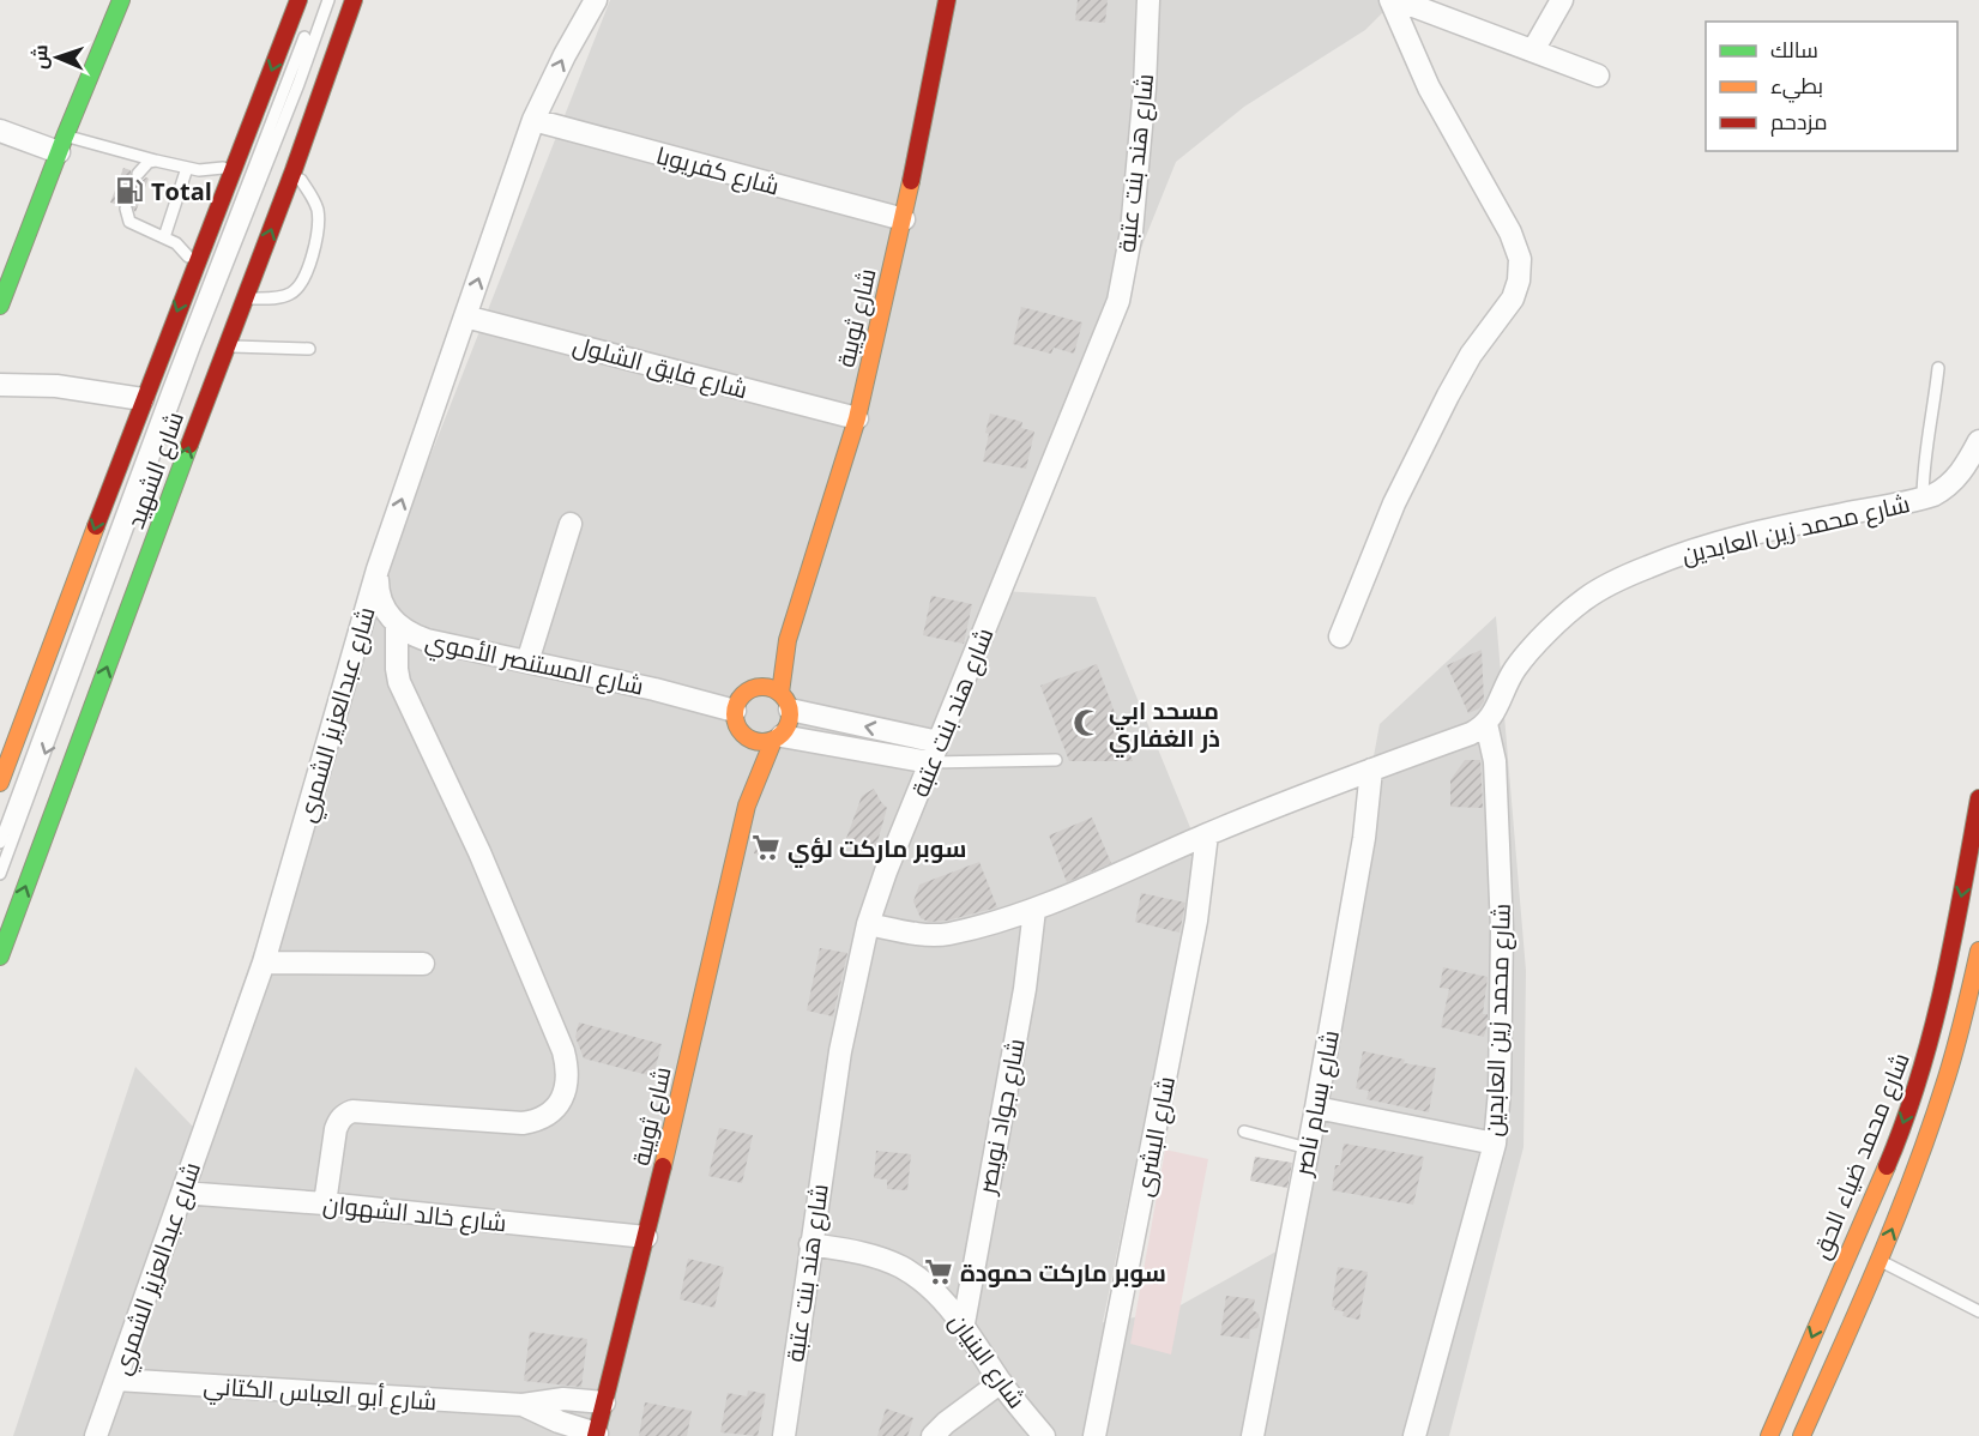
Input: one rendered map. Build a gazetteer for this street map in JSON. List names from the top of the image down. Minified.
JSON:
{"streets":{"main road":["شارع ثويبة","شارع الشهيد","شارع محمد ضياء الحق"],"street":["شارع هند بنت عتبة","شارع كفريوبا","شارع فايق الشلول","شارع محمد زين العابدين","شارع المستنصر الأموي","شارع عبدالعزيز الشمري","شارع بسام ناصر","شارع جواد نويصر","شارع البشرى","شارع خالد الشهوان","شارع البنيان","شارع أبو العباس الكتاني"]},"crossings":[["شارع هند بنت عتبة","شارع البنيان"],["شارع كفريوبا","شارع ثويبة"],["شارع كفريوبا","شارع عبدالعزيز الشمري"],["شارع ثويبة","شارع فايق الشلول"],["شارع ثويبة","شارع المستنصر الأموي"],["شارع ثويبة","شارع خالد الشهوان"],["شارع ثويبة","شارع أبو العباس الكتاني"],["شارع فايق الشلول","شارع عبدالعزيز الشمري"],["شارع المستنصر الأموي","شارع عبدالعزيز الشمري"],["شارع عبدالعزيز الشمري","شارع خالد الشهوان"],["شارع عبدالعزيز الشمري","شارع أبو العباس الكتاني"],["شارع جواد نويصر","شارع البنيان"]],"one_way":["شارع عبدالعزيز الشمري"],"places":{"fuel station":["Total"],"mosque":["مسحد ابي ذر الغفاري"],"supermarket":["سوبر ماركت لؤي","سوبر ماركت حمودة"]},"legend":["سالك","بطيء","مزدحم"],"north":"left"}
